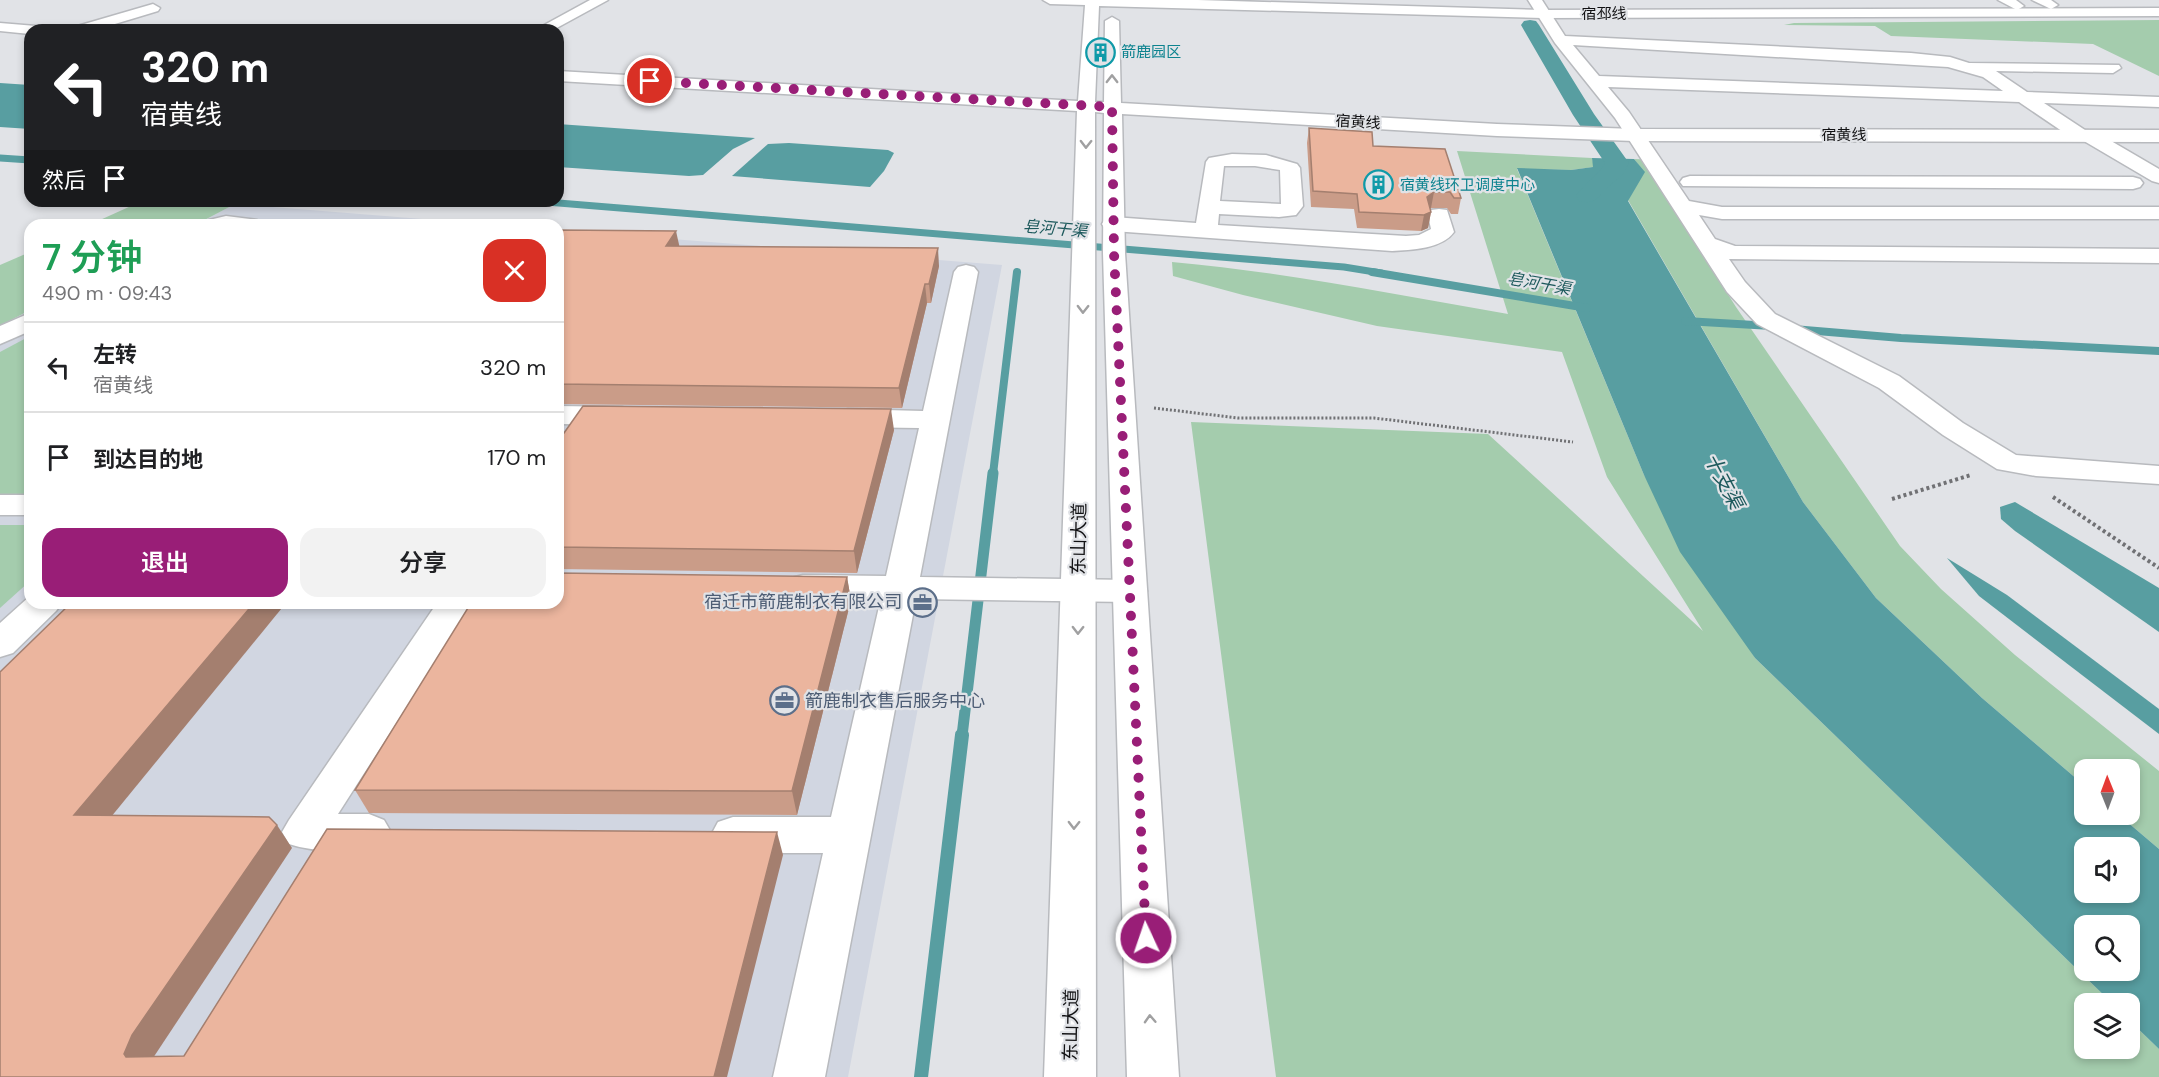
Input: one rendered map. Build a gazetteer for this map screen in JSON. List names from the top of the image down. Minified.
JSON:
{"streets":{"main road":["宿邳线","宿黄线","东山大道"]},"crossings":[["宿邳线","东山大道"],["宿黄线","东山大道"]],"water":["皂河干渠","十支渠"],"places":{"building":["箭鹿园区","宿黄线环卫调度中心"],"office":["宿迁市箭鹿制衣有限公司","箭鹿制衣售后服务中心"]},"north":"top","page":{"turn":["320 m","宿黄线"],"then":"然后","heading":["7 分钟","490 m · 09:43"],"list":[{"name":"左转","note":"宿黄线","value":"320 m"},{"name":"到达目的地","value":"170 m"}],"buttons":["退出","分享"]}}
